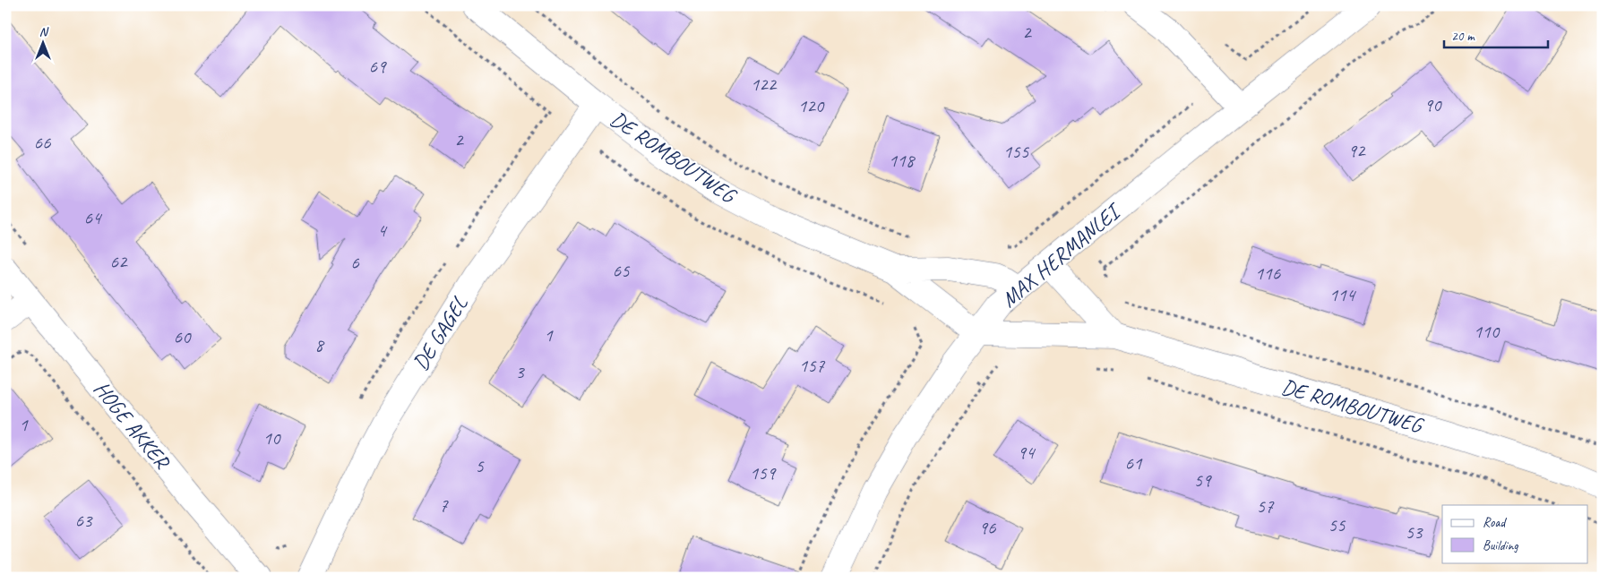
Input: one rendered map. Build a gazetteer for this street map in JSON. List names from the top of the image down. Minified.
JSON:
{"streets":{"street":["DE ROMBOUTWEG","MAX HERMANLEI","DE GAGEL","HOGE AKKER"]},"crossings":[["DE ROMBOUTWEG","MAX HERMANLEI"],["DE ROMBOUTWEG","DE GAGEL"]],"house_numbers":["2","69","122","90","120","2","66","92","155","118","64","4","62","6","65","116","114","110","1","60","8","157","3","1","10","94","61","5","159","59","7","57","63","55","96","53"],"legend":["Road","Building"],"scale_bar":"20 m","north":"top"}
